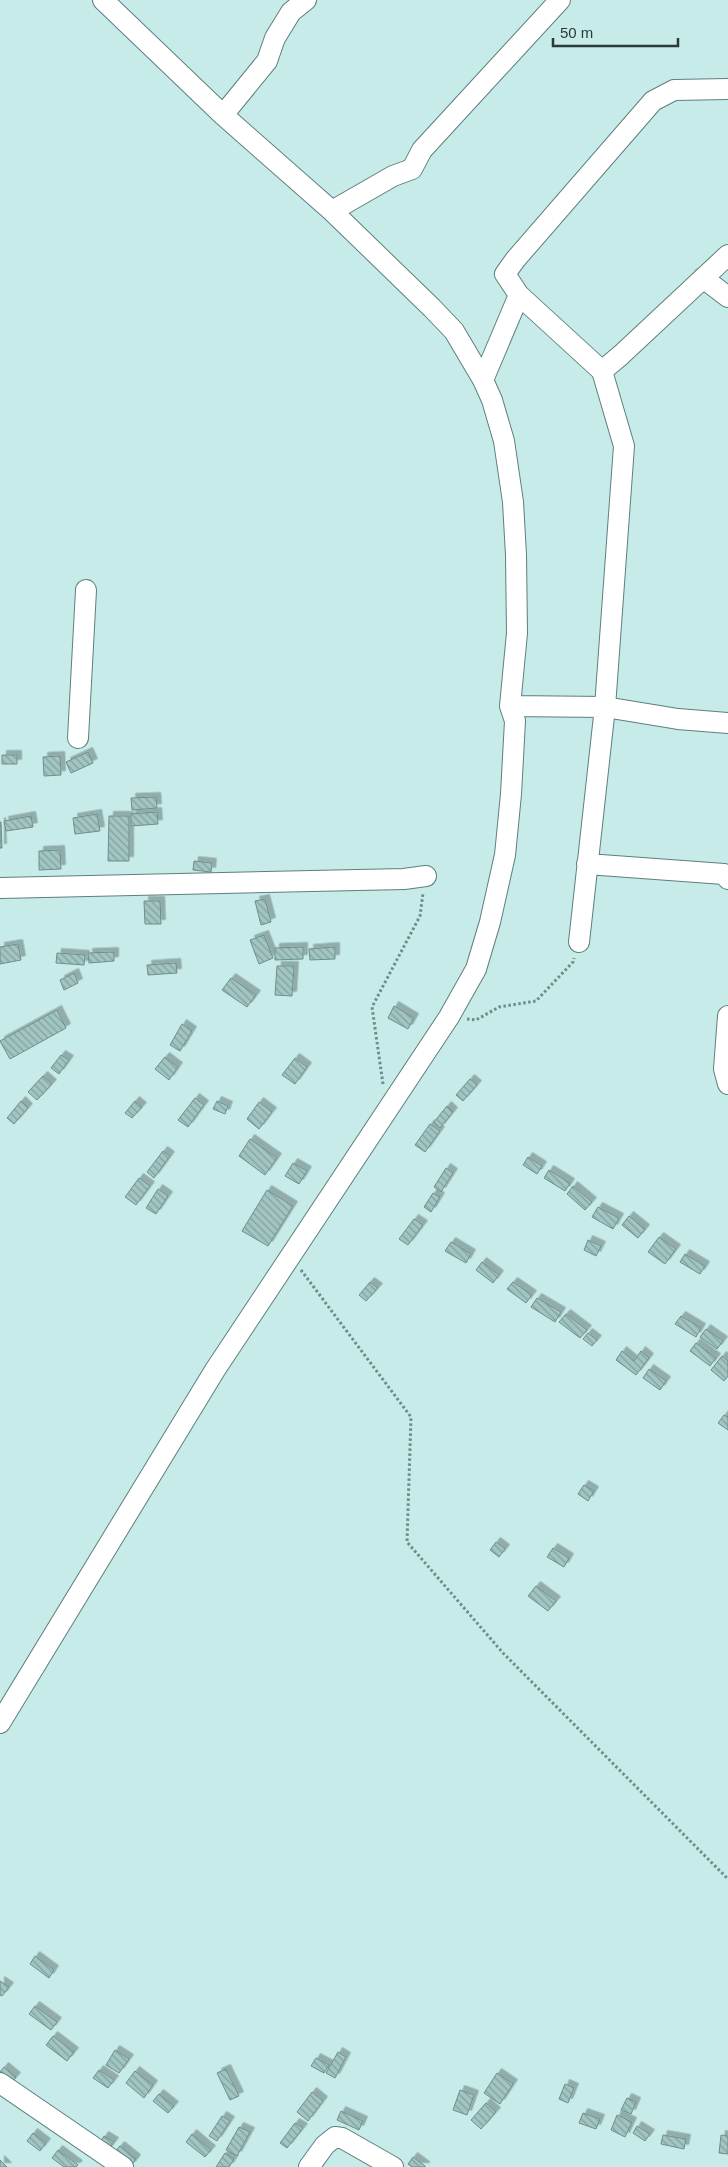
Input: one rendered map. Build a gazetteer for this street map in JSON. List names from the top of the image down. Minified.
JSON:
{"scale_bar":"50 m"}
